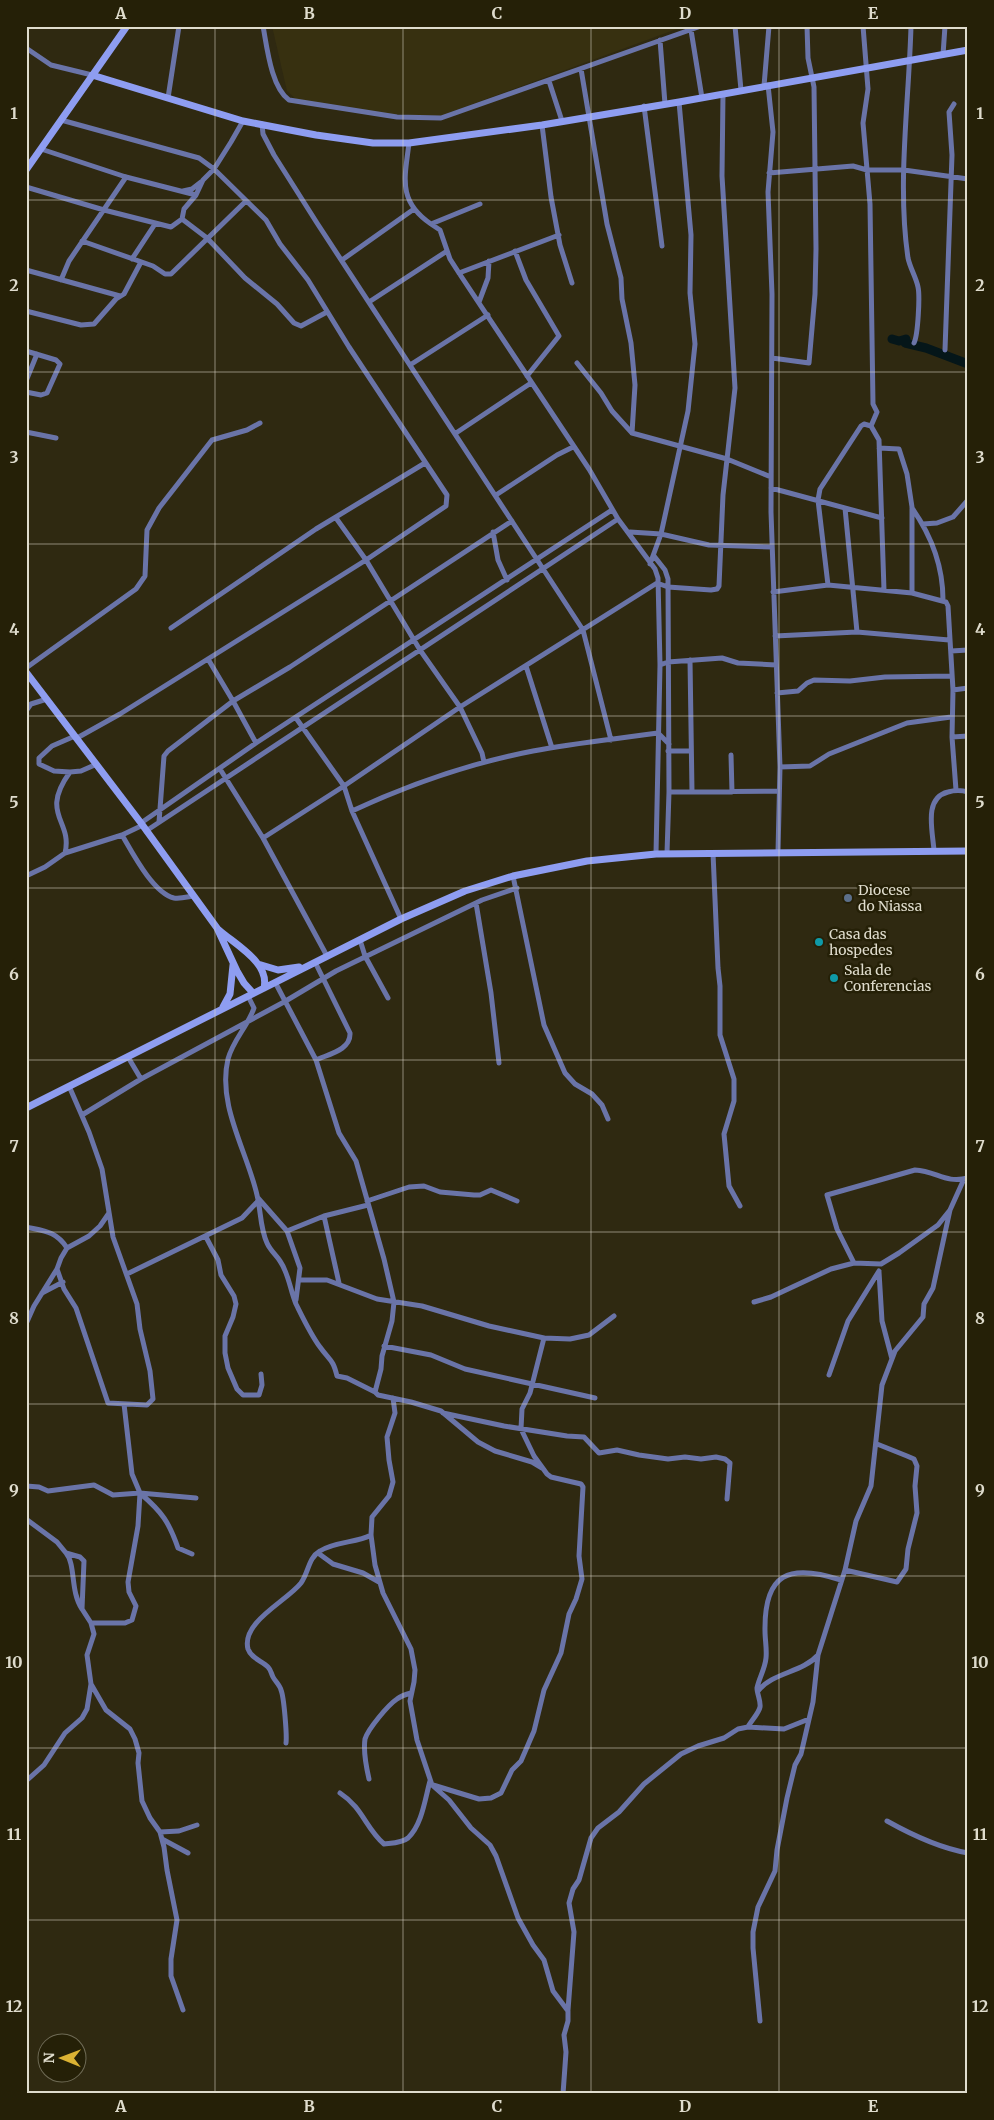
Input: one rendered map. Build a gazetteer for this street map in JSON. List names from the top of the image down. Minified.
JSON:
{"places":["Diocese do Niassa","Casa das hospedes","Sala de Conferencias"],"north":"left","grid":{"columns":["A","B","C","D","E"],"rows":["1","2","3","4","5","6","7","8","9","10","11","12"]}}
